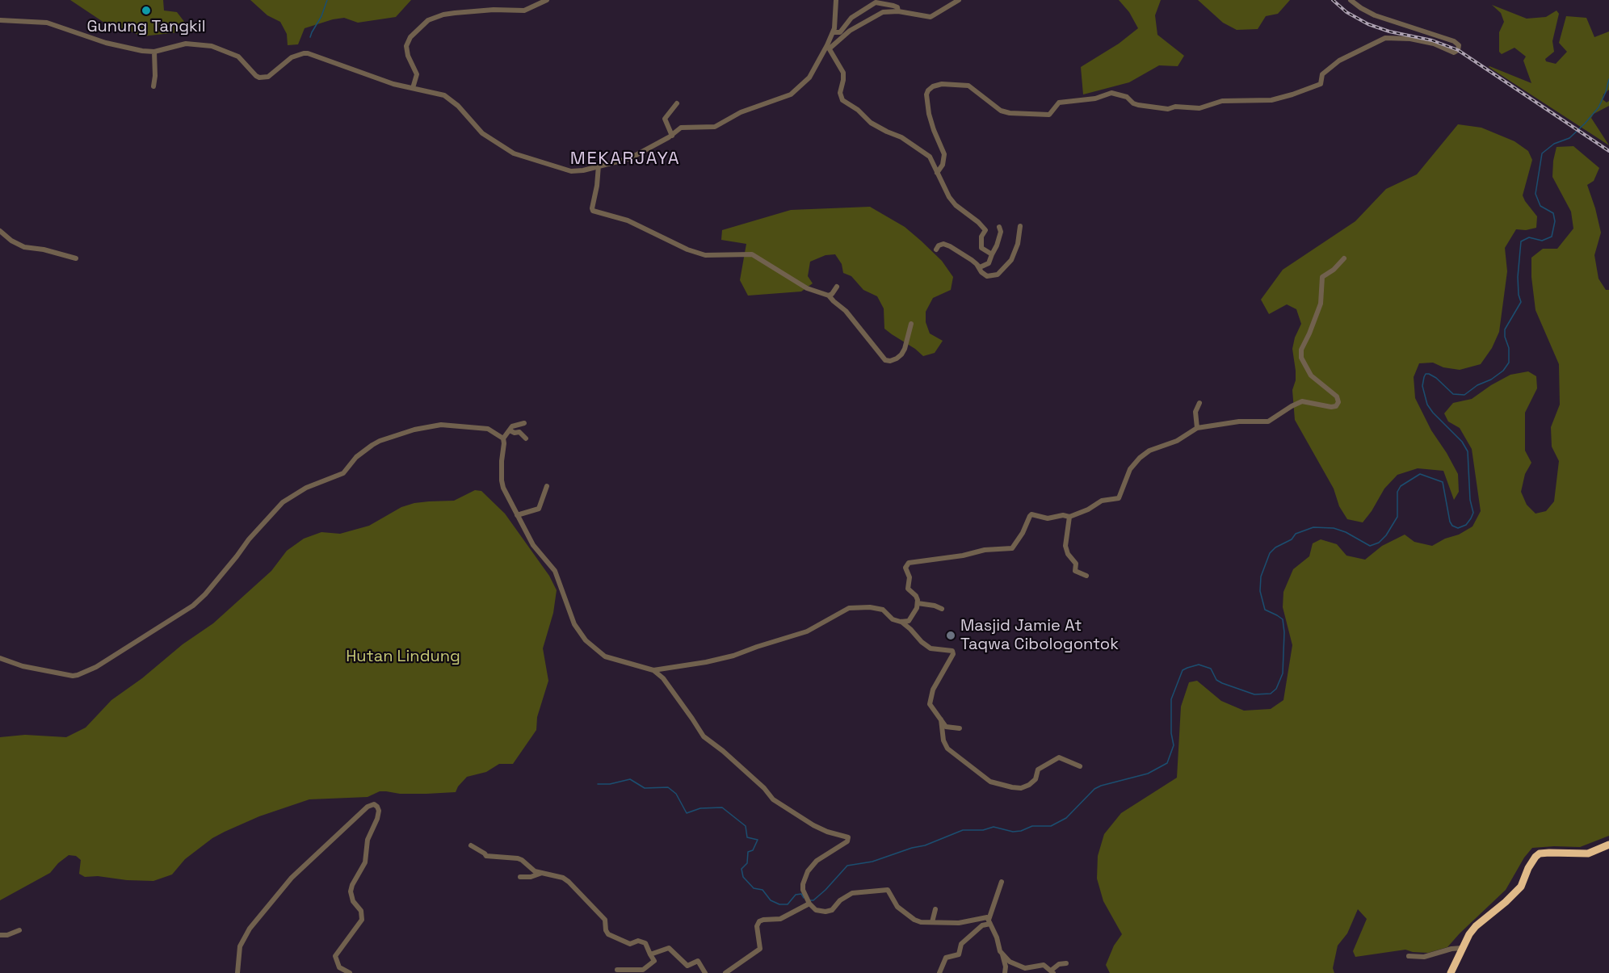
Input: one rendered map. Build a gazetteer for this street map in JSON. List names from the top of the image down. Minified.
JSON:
{"districts":["MEKARJAYA"],"parks":["Hutan Lindung"],"places":["Gunung Tangkil","Masjid Jamie At Taqwa Cibologontok"]}
